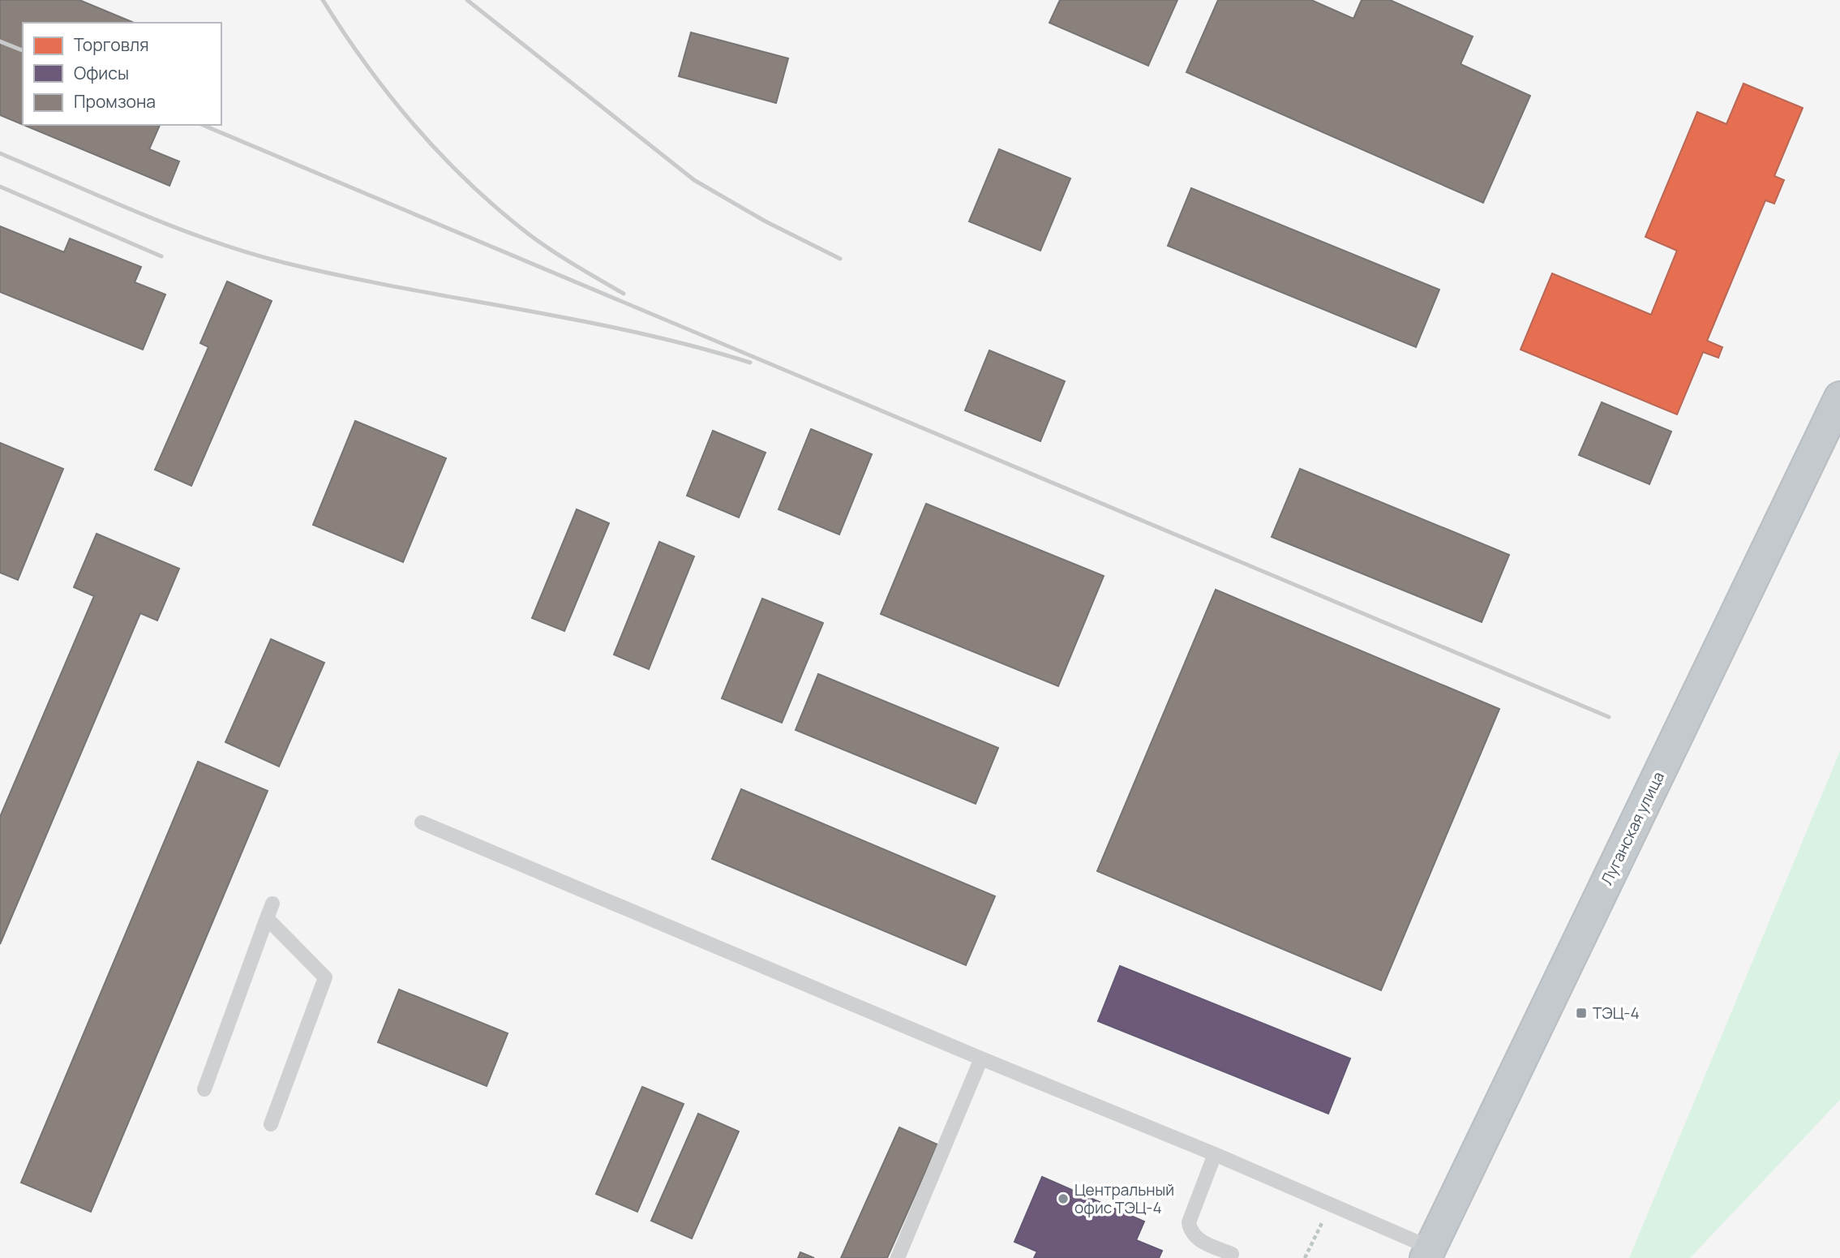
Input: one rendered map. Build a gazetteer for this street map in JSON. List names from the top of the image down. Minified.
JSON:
{"streets":{"highway":["Луганская улица"]},"places":{"transit":["ТЭЦ-4"],"other":["Центральный офис ТЭЦ-4"]},"legend":["Торговля","Офисы","Промзона"]}
